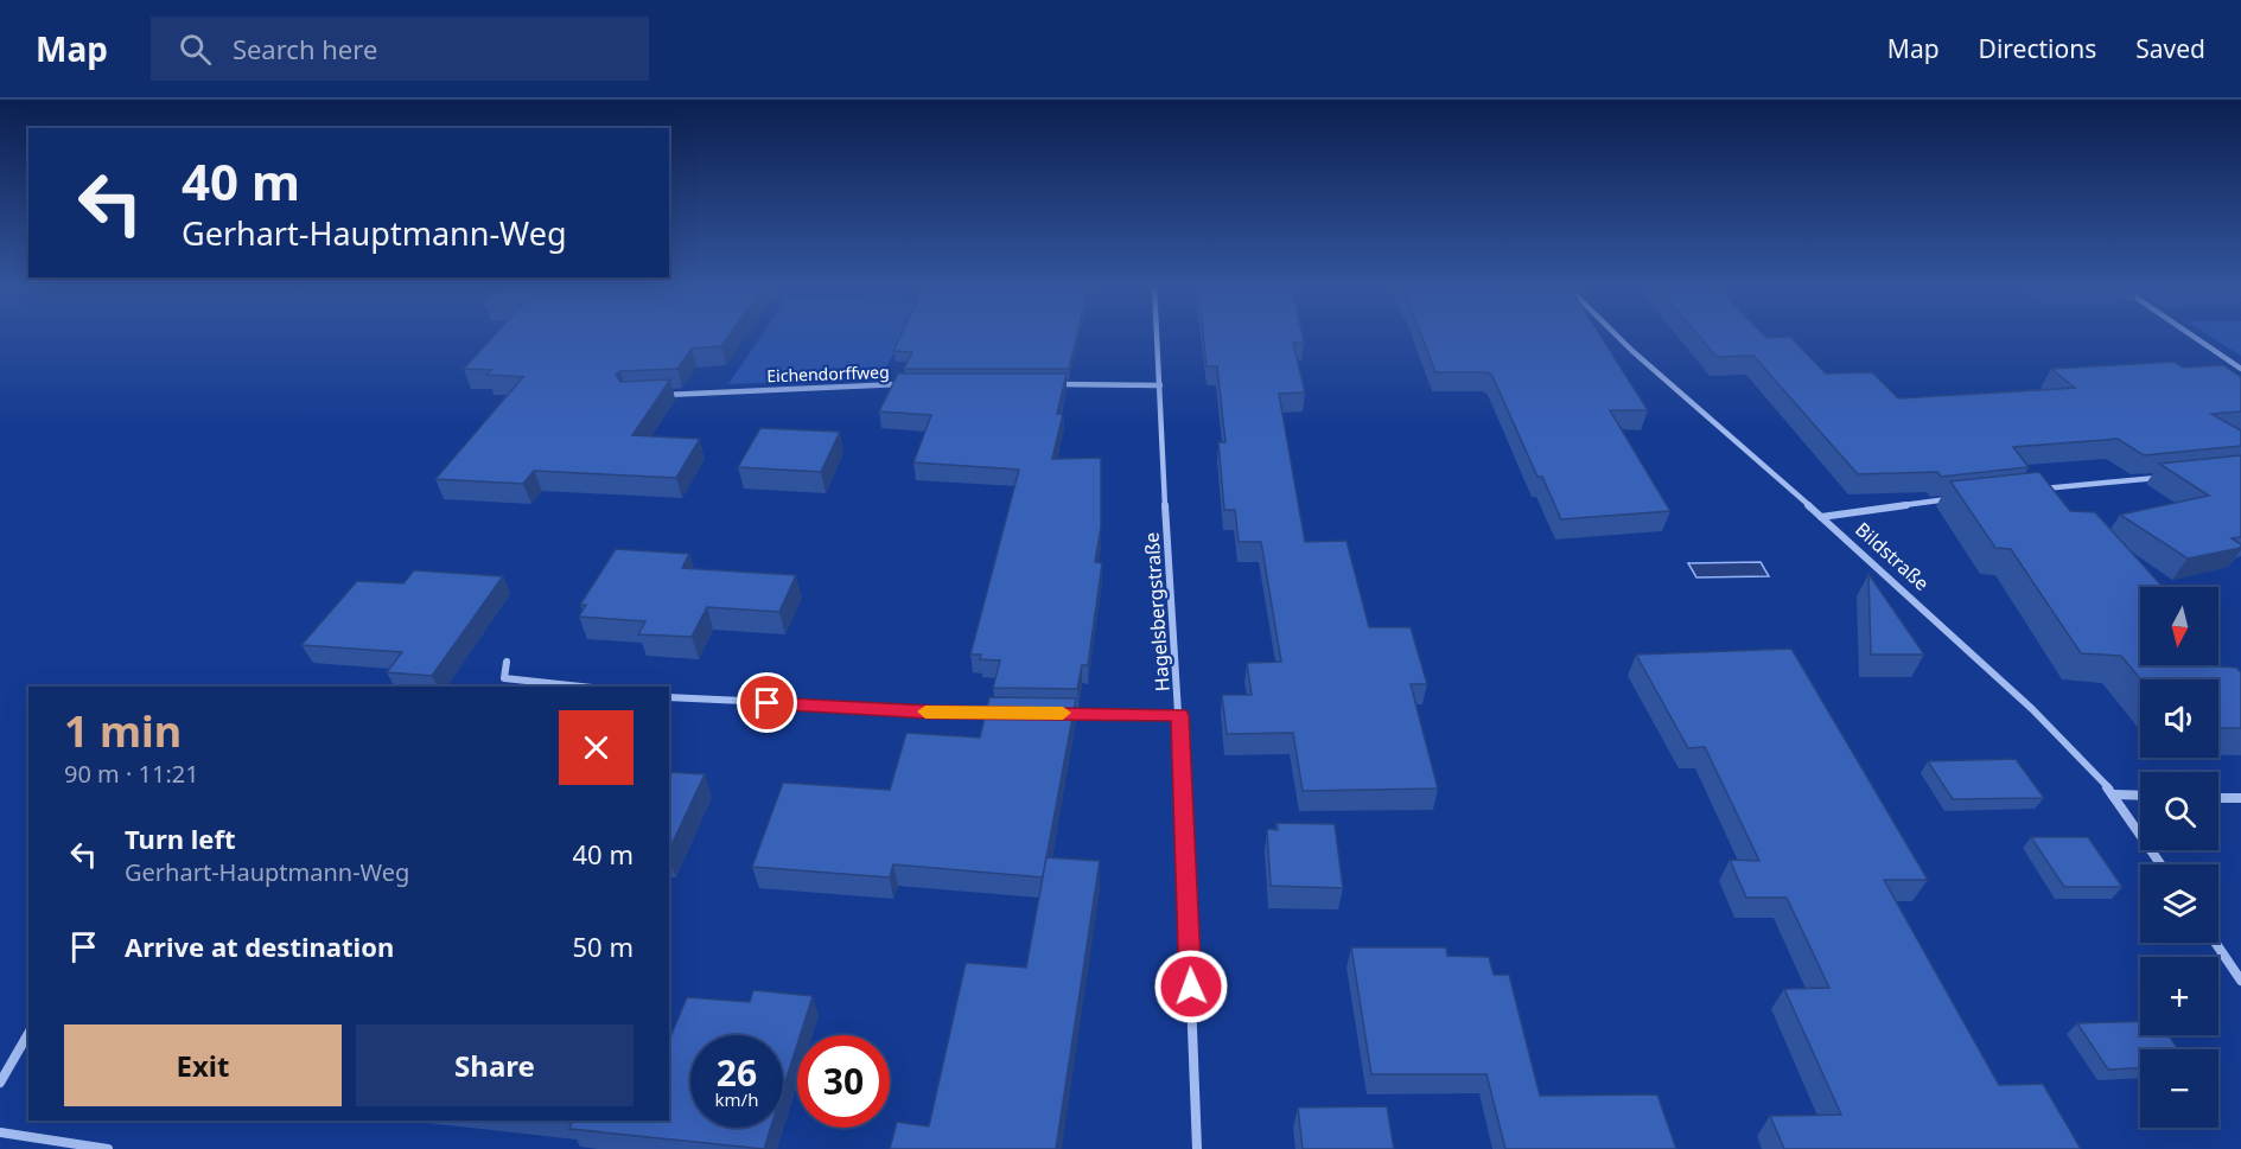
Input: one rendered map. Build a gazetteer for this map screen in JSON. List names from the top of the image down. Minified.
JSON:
{"streets":{"street":["Eichendorffweg","Bildstraße","Hagelsbergstraße"]},"north":"bottom","page":{"header":"Map","search":"Search here","nav":["Map","Directions","Saved"],"turn":["40 m","Gerhart-Hauptmann-Weg"],"map_buttons":["+","−"],"heading":["1 min","90 m · 11:21"],"list":[{"name":"Turn left","note":"Gerhart-Hauptmann-Weg","value":"40 m"},{"name":"Arrive at destination","value":"50 m"}],"buttons":["Exit","Share"],"speed":"26 km/h","limit":"30"}}
